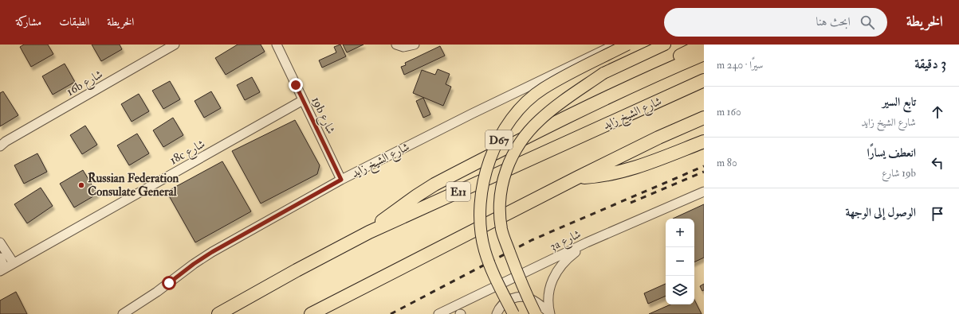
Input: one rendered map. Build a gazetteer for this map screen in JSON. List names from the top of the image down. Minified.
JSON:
{"streets":{"highway":["شارع الشيخ زايد","E11"],"main road":["D67"],"street":["16b شارع","19b شارع","18c شارع","3a شارع"]},"crossings":[["شارع الشيخ زايد","19b شارع"],["19b شارع","18c شارع"]],"places":["Russian Federation Consulate General"],"page":{"header":"الخريطة","search":"ابحث هنا","nav":["الخريطة","الطبقات","مشاركة"],"heading":["3 دقيقة","سيرًا · 240 m"],"list":[["تابع السير","شارع الشيخ زايد","160 m"],["انعطف يسارًا","19b شارع","80 m"],"الوصول إلى الوجهة"],"map_buttons":["+","−"]}}
